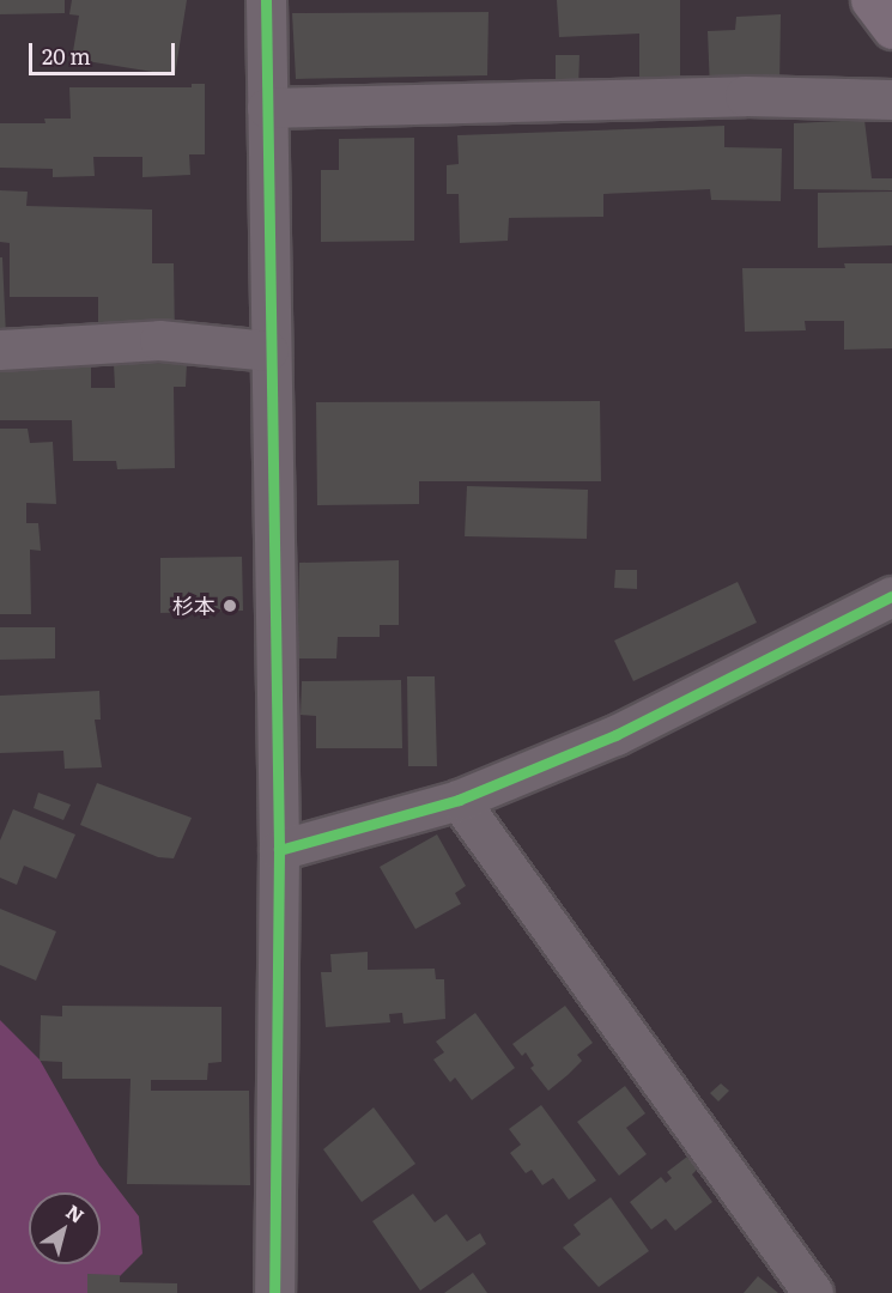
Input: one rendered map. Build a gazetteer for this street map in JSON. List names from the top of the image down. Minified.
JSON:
{"places":["杉本"],"scale_bar":"20 m","north":"top right"}
